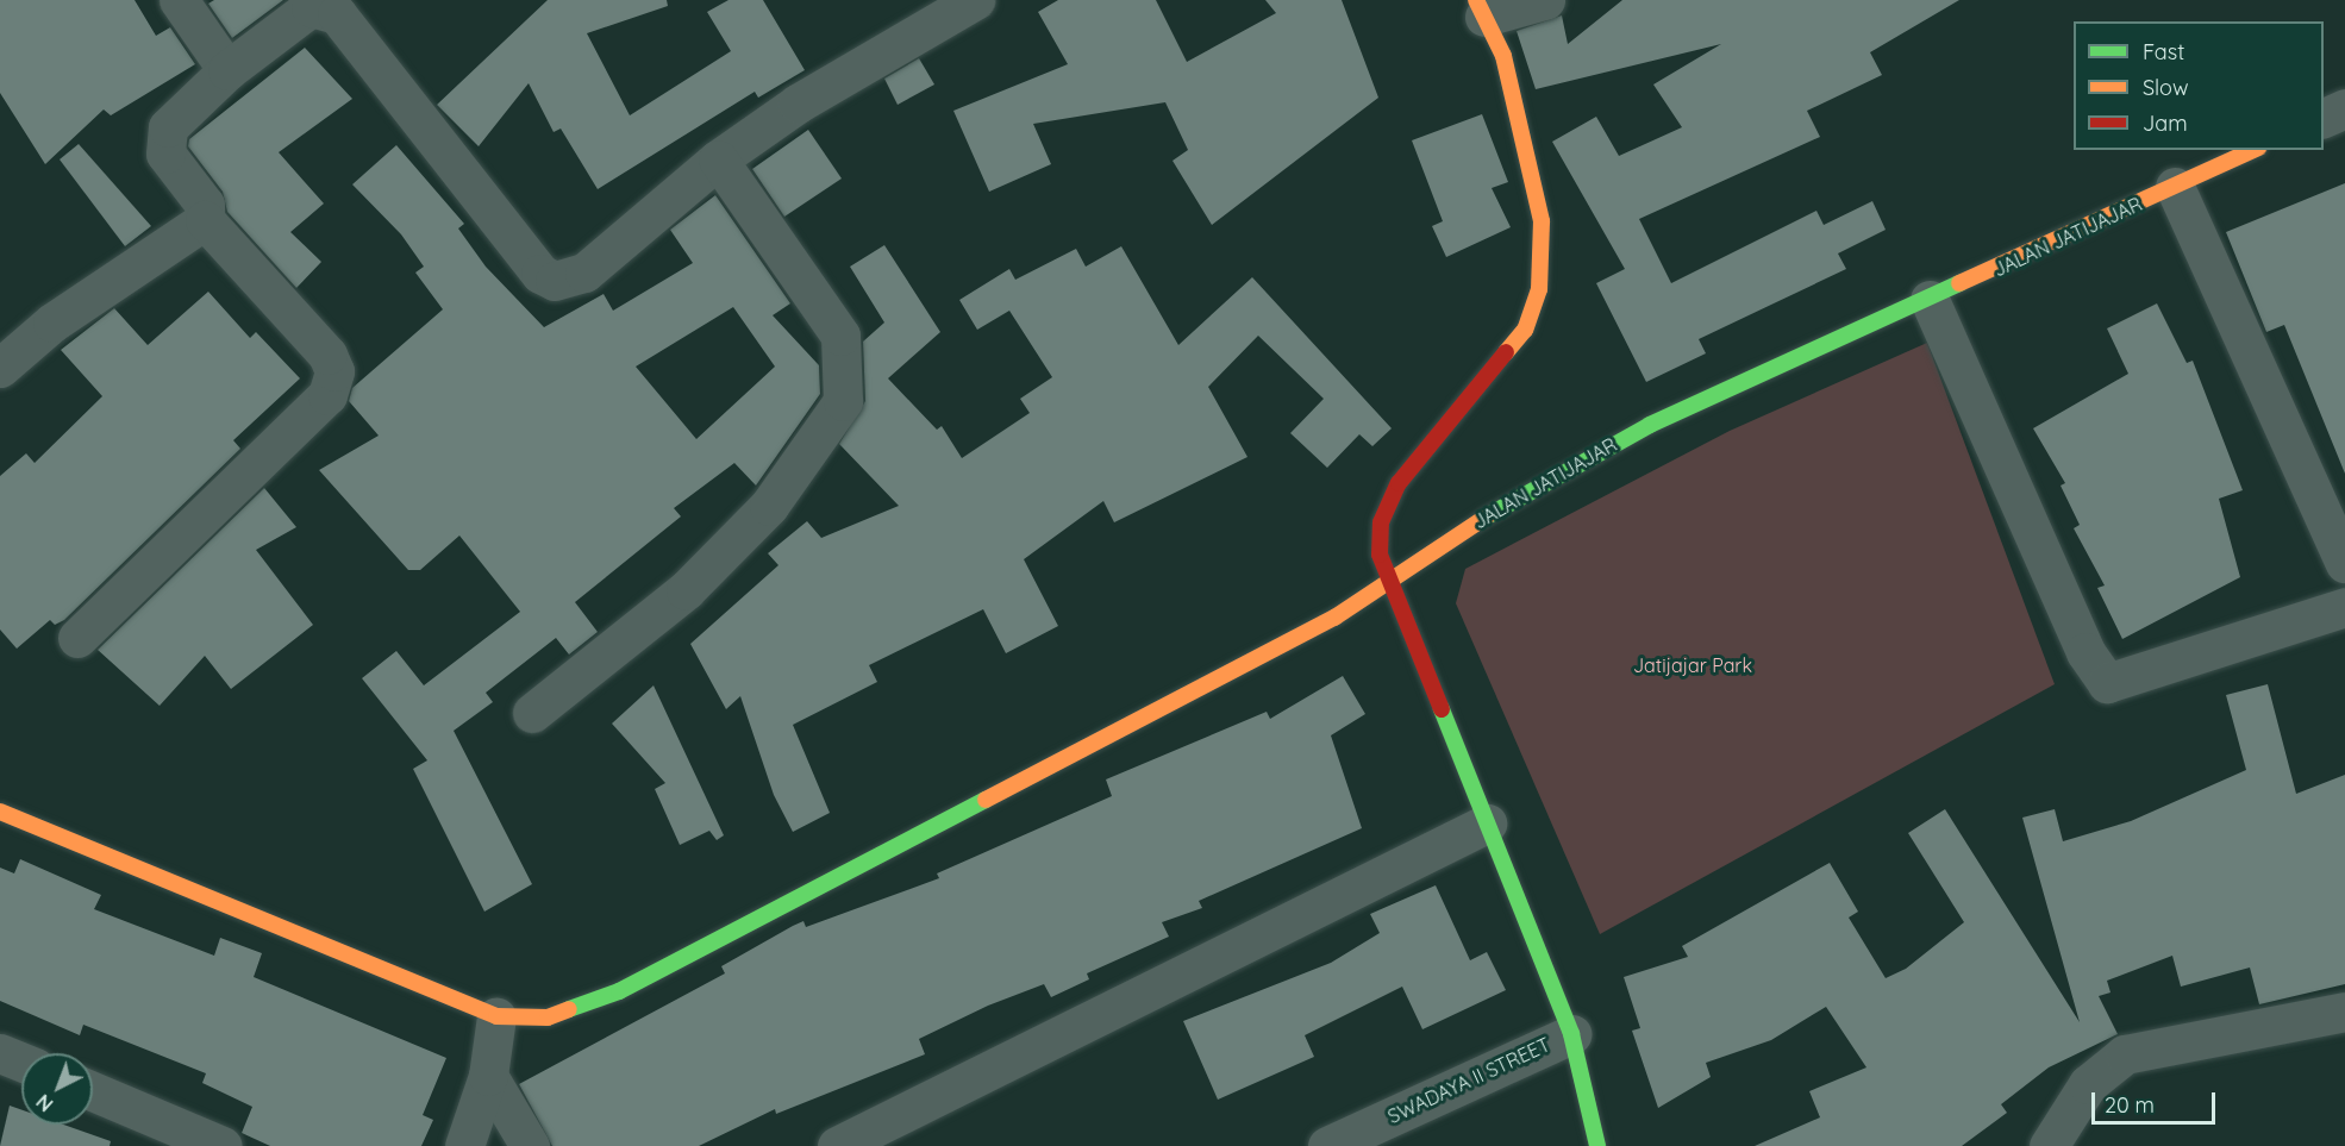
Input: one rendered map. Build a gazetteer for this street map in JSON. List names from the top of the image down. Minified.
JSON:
{"streets":{"street":["JALAN JATIJAJAR","SWADAYA II STREET"]},"parks":["Jatijajar Park"],"legend":["Fast","Slow","Jam"],"scale_bar":"20 m","north":"bottom left"}
